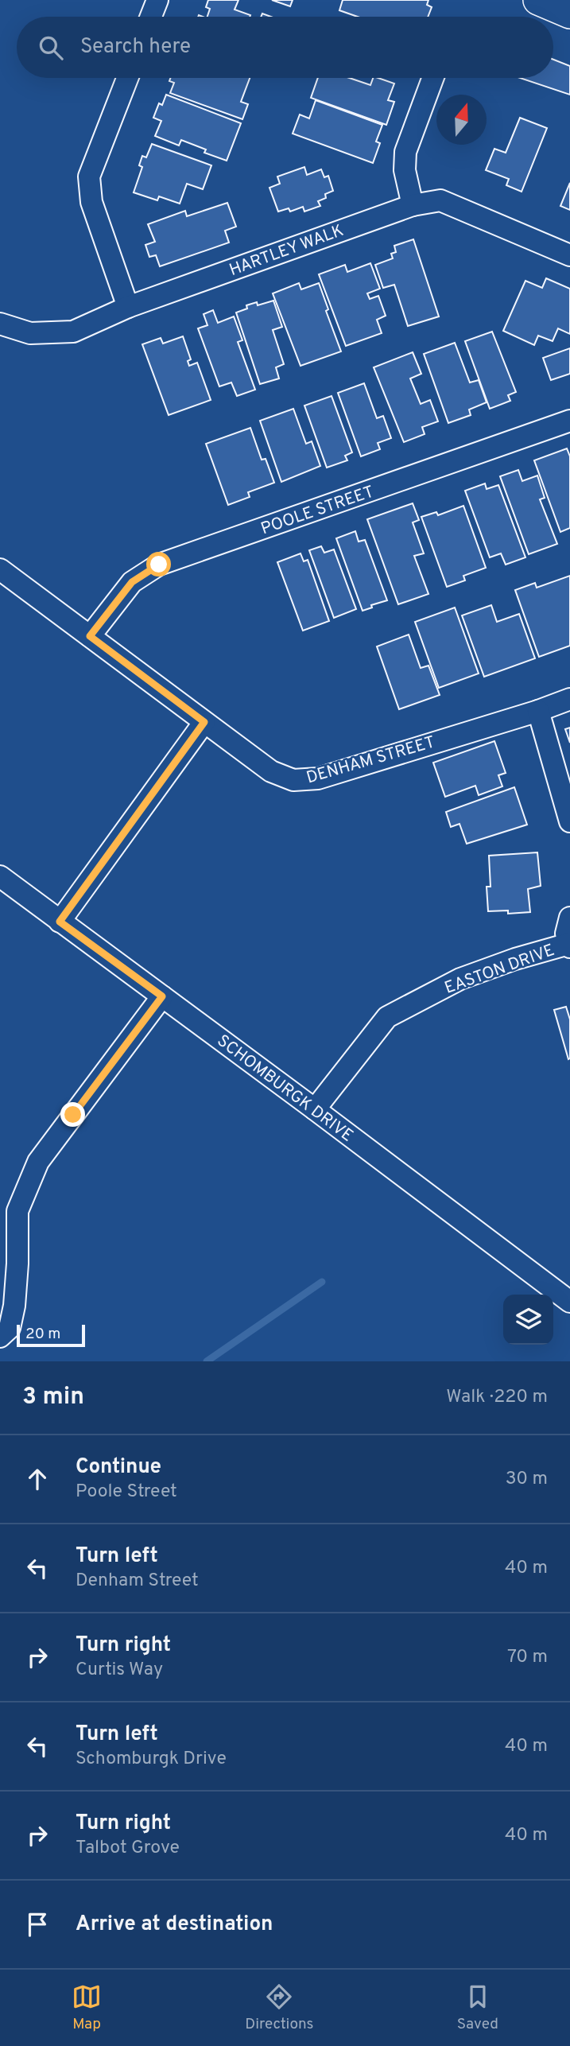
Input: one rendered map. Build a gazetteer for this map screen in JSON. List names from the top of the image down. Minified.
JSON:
{"streets":{"street":["HARTLEY WALK","POOLE STREET","DENHAM STREET","EASTON DRIVE","SCHOMBURGK DRIVE"]},"crossings":[["POOLE STREET","DENHAM STREET"],["EASTON DRIVE","SCHOMBURGK DRIVE"]],"scale_bar":"20 m","north":"top","page":{"search":"Search here","scale":"20 m","heading":["3 min","Walk · 220 m"],"list":[["Continue","Poole Street","30 m"],["Turn left","Denham Street","40 m"],["Turn right","Curtis Way","70 m"],["Turn left","Schomburgk Drive","40 m"],["Turn right","Talbot Grove","40 m"],"Arrive at destination"],"nav":["Map","Directions","Saved"]}}
